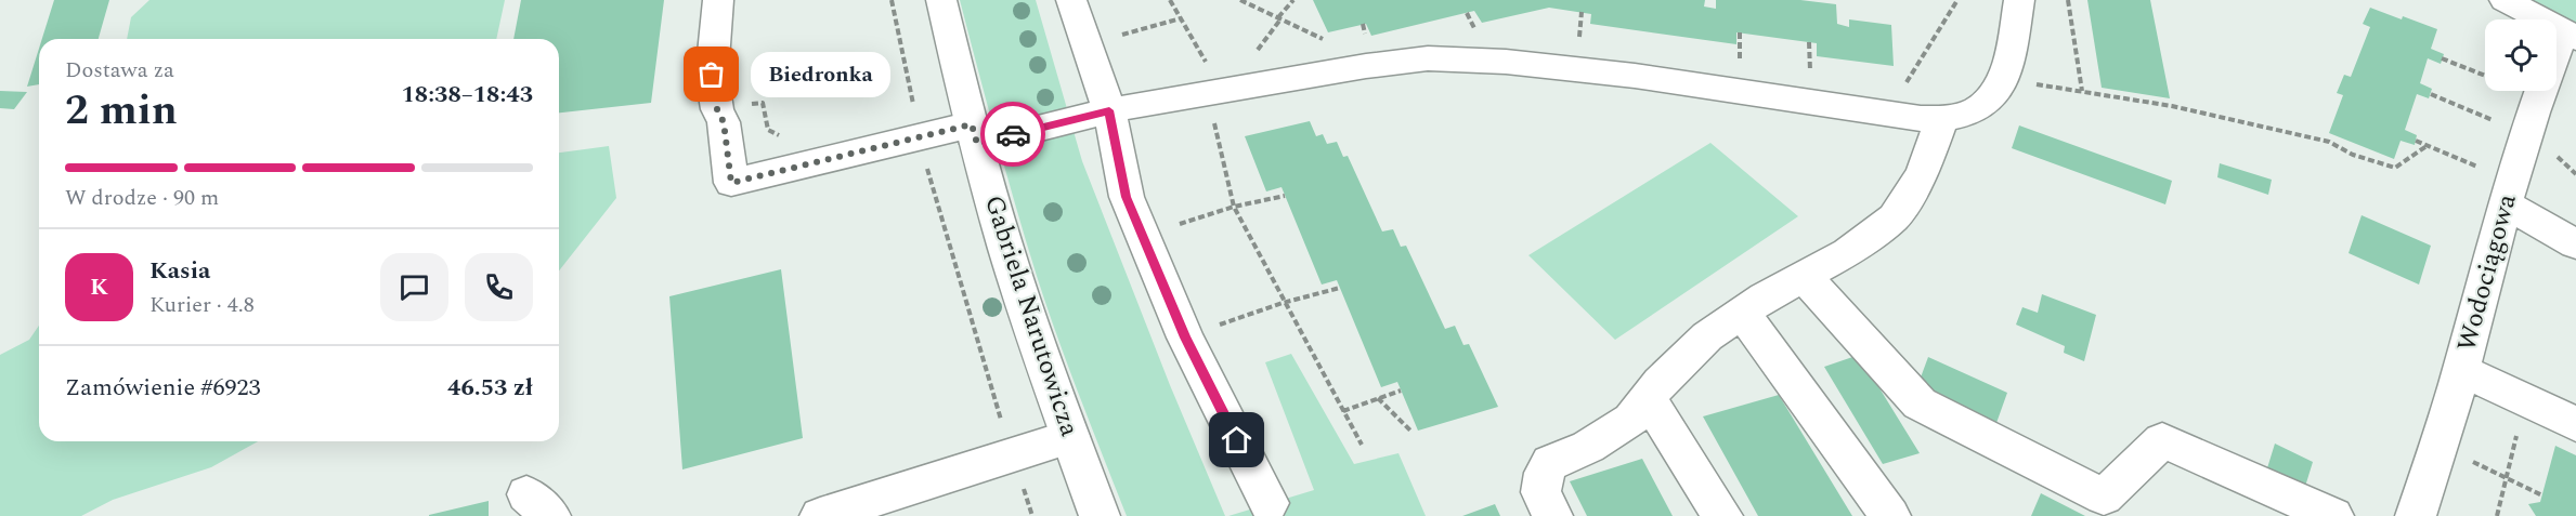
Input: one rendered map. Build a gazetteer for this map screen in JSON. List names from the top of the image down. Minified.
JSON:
{"streets":{"street":["Wodociągowa","Gabriela Narutowicza"]},"places":["Biedronka"],"page":{"heading":["2 min","Dostawa za","18:38–18:43"],"panel":["Kasia","Kurier · 4.8","Zamówienie #6923","46.53 zł"],"bubble":"Biedronka","bar":"W drodze · 90 m","round":"K"}}
